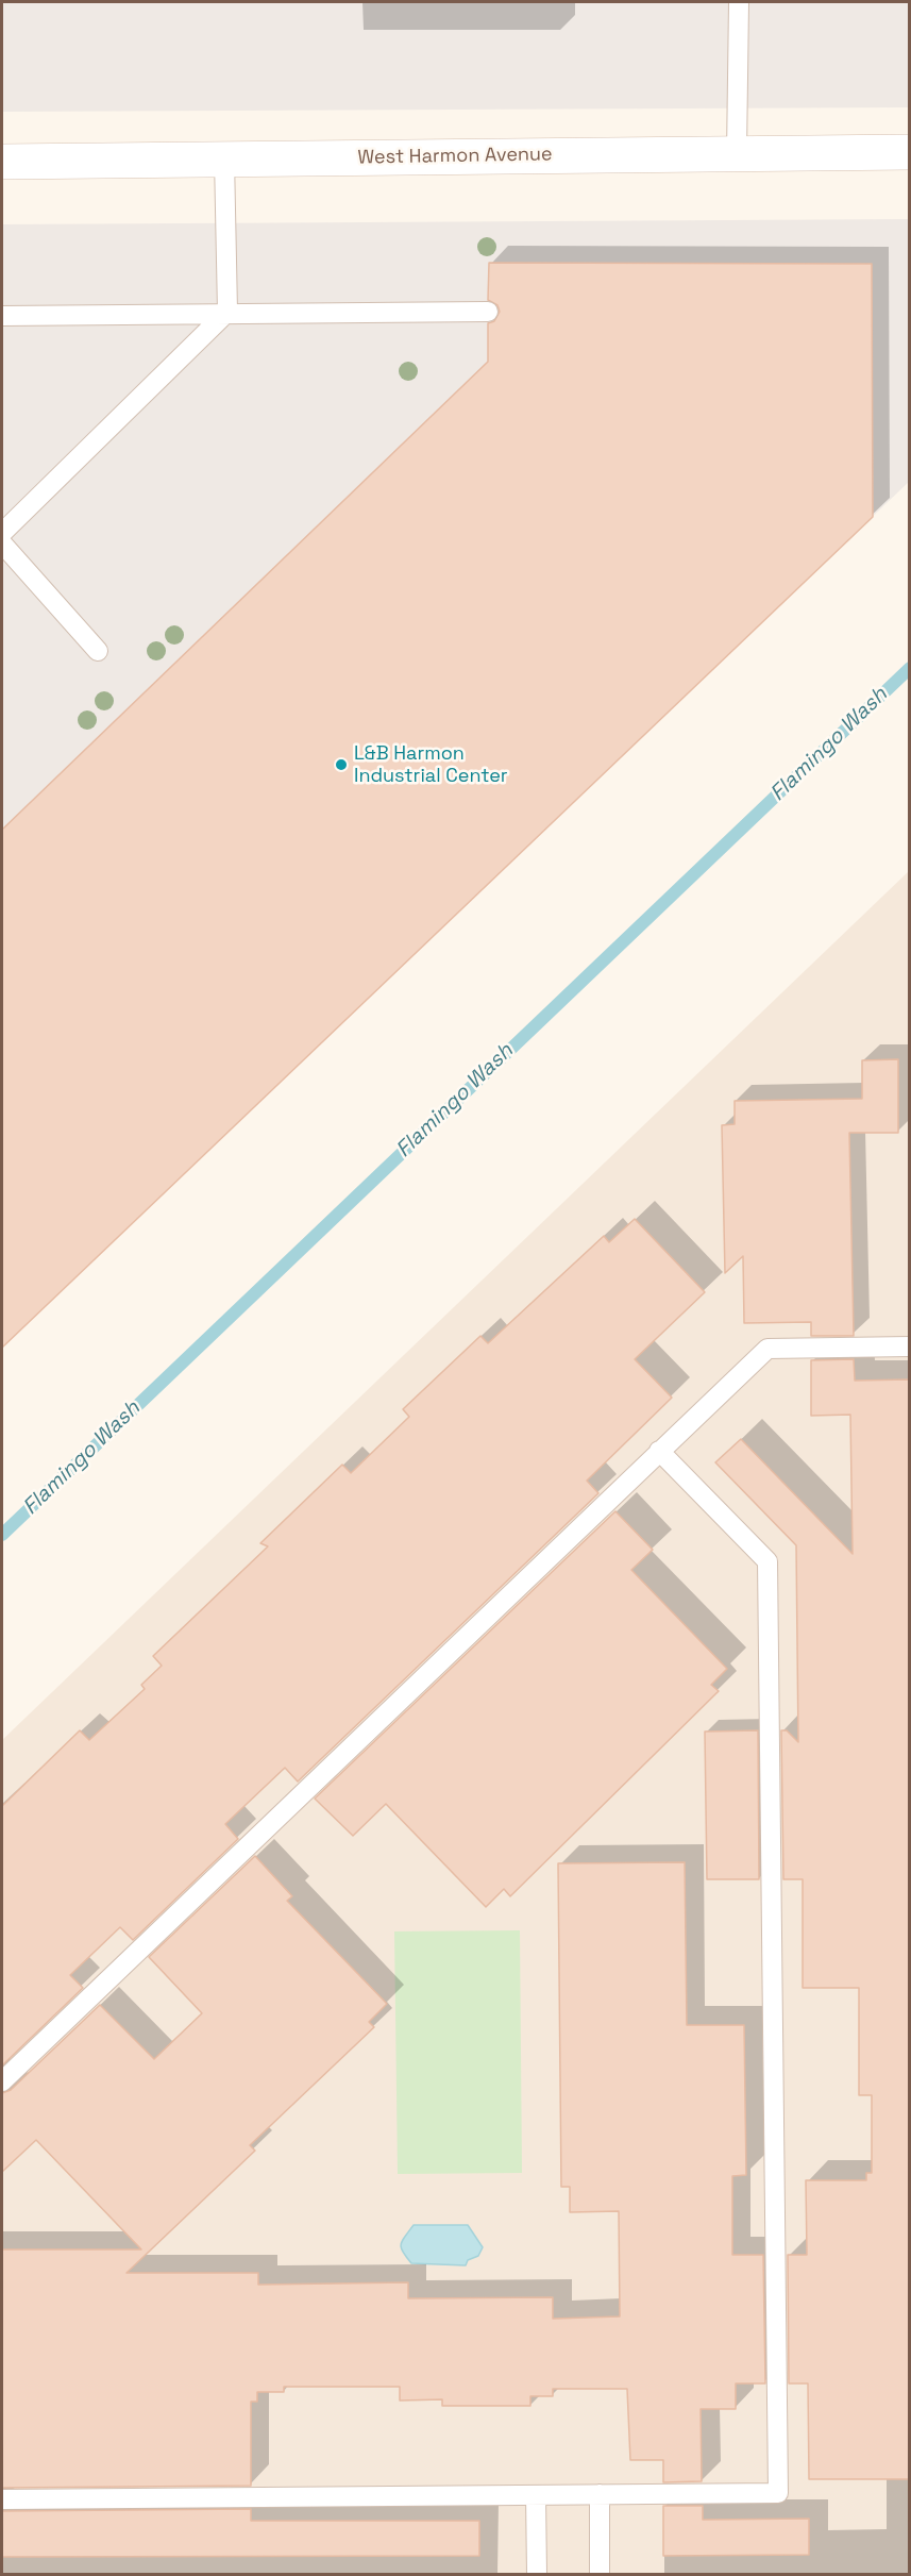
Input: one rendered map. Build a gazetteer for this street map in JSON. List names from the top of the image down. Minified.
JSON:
{"streets":{"main road":["West Harmon Avenue"]},"water":["Flamingo Wash"],"places":["L&B Harmon Industrial Center"]}
